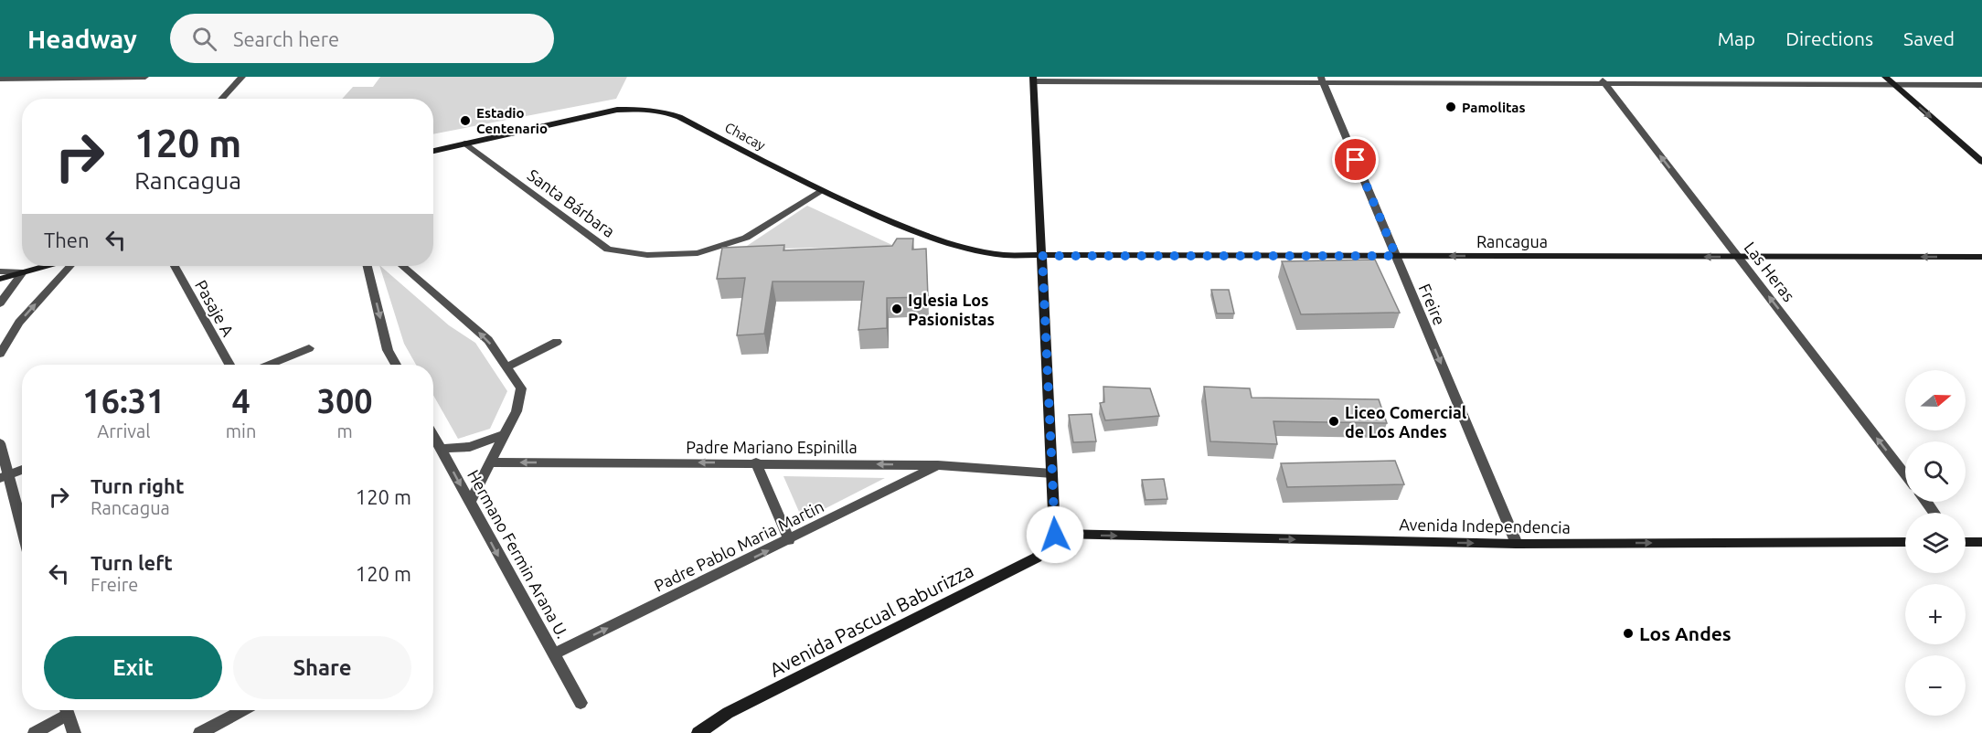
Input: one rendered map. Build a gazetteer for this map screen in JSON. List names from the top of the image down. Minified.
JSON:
{"streets":{"main road":["Chacay","Rancagua","Avenida Independencia","Avenida Pascual Baburizza"],"street":["Santa Bárbara","Las Heras","Freire","Pasaje A","Padre Mariano Espinilla","Padre Pablo Maria Martin","Hermano Fermin Arana U."]},"crossings":[["Chacay","Santa Bárbara"],["Chacay","Rancagua"],["Rancagua","Las Heras"],["Rancagua","Freire"],["Freire","Avenida Independencia"],["Padre Mariano Espinilla","Padre Pablo Maria Martin"],["Avenida Independencia","Avenida Pascual Baburizza"],["Padre Pablo Maria Martin","Hermano Fermin Arana U."]],"one_way":["Rancagua","Las Heras","Freire","Padre Mariano Espinilla","Avenida Independencia","Padre Pablo Maria Martin","Hermano Fermin Arana U."],"places":["Pamolitas","Estadio Centenario","Iglesia Los Pasionistas","Liceo Comercial de Los Andes","Los Andes"],"north":"right","page":{"header":"Headway","search":"Search here","nav":["Map","Directions","Saved"],"turn":["120 m","Rancagua"],"then":"Then","eta":["16:31","Arrival","4","min","300","m"],"map_buttons":["+","−"],"list":[{"name":"Turn right","note":"Rancagua","value":"120 m"},{"name":"Turn left","note":"Freire","value":"120 m"}],"buttons":["Exit","Share"]}}
